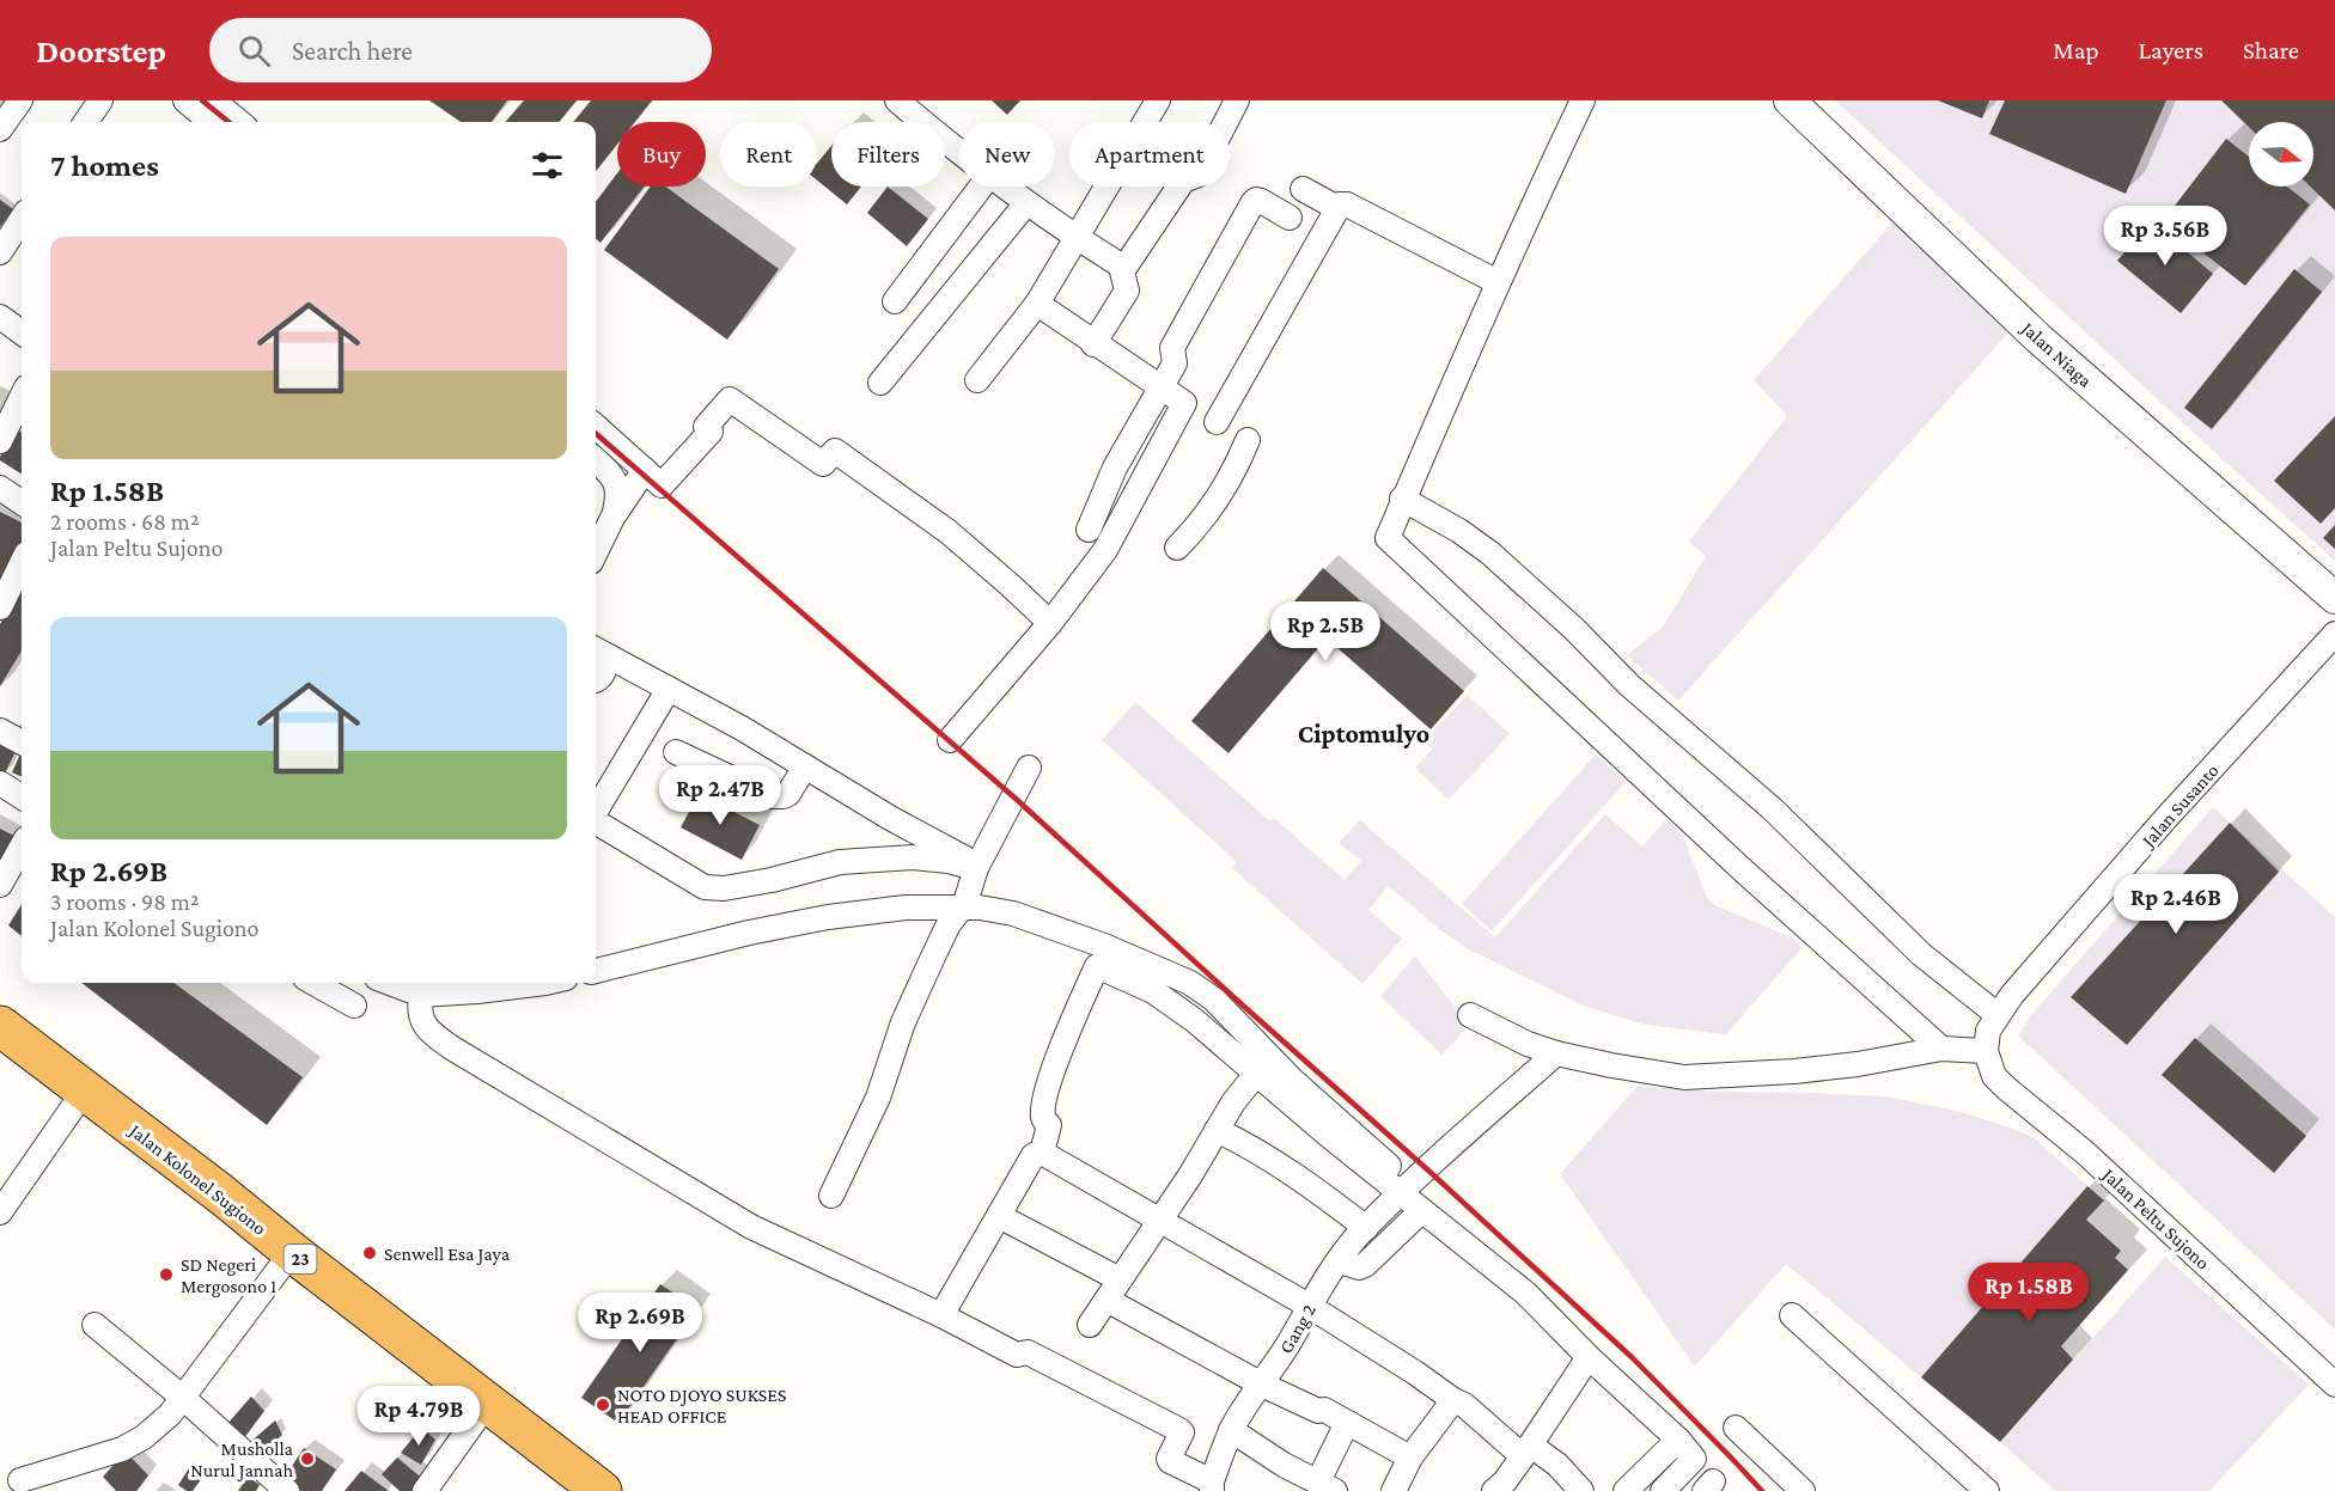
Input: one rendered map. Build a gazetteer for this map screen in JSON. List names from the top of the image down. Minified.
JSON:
{"streets":{"highway":["Jalan Kolonel Sugiono","23"],"street":["Jalan Niaga","Jalan Susanto","Jalan Peltu Sujono","Gang 2"]},"crossings":[["Jalan Susanto","Jalan Peltu Sujono"]],"districts":["Ciptomulyo"],"places":["Senwell Esa Jaya","SD Negeri Mergosono 1","NOTO DJOYO SUKSES HEAD OFFICE","Musholla Nurul Jannah"],"north":"right","page":{"header":"Doorstep","search":"Search here","nav":["Map","Layers","Share"],"chip":["Buy","Rent","Filters","New","Apartment"],"heading":"7 homes","price":["Rp 3.56B","Rp 2.5B","Rp 2.47B","Rp 2.46B","Rp 1.58B","Rp 2.69B","Rp 4.79B"],"list":[{"name":"Rp 1.58B","note":"2 rooms · 68 m² · Jalan Peltu Sujono"},{"name":"Rp 2.69B","note":"3 rooms · 98 m² · Jalan Kolonel Sugiono"}]}}
